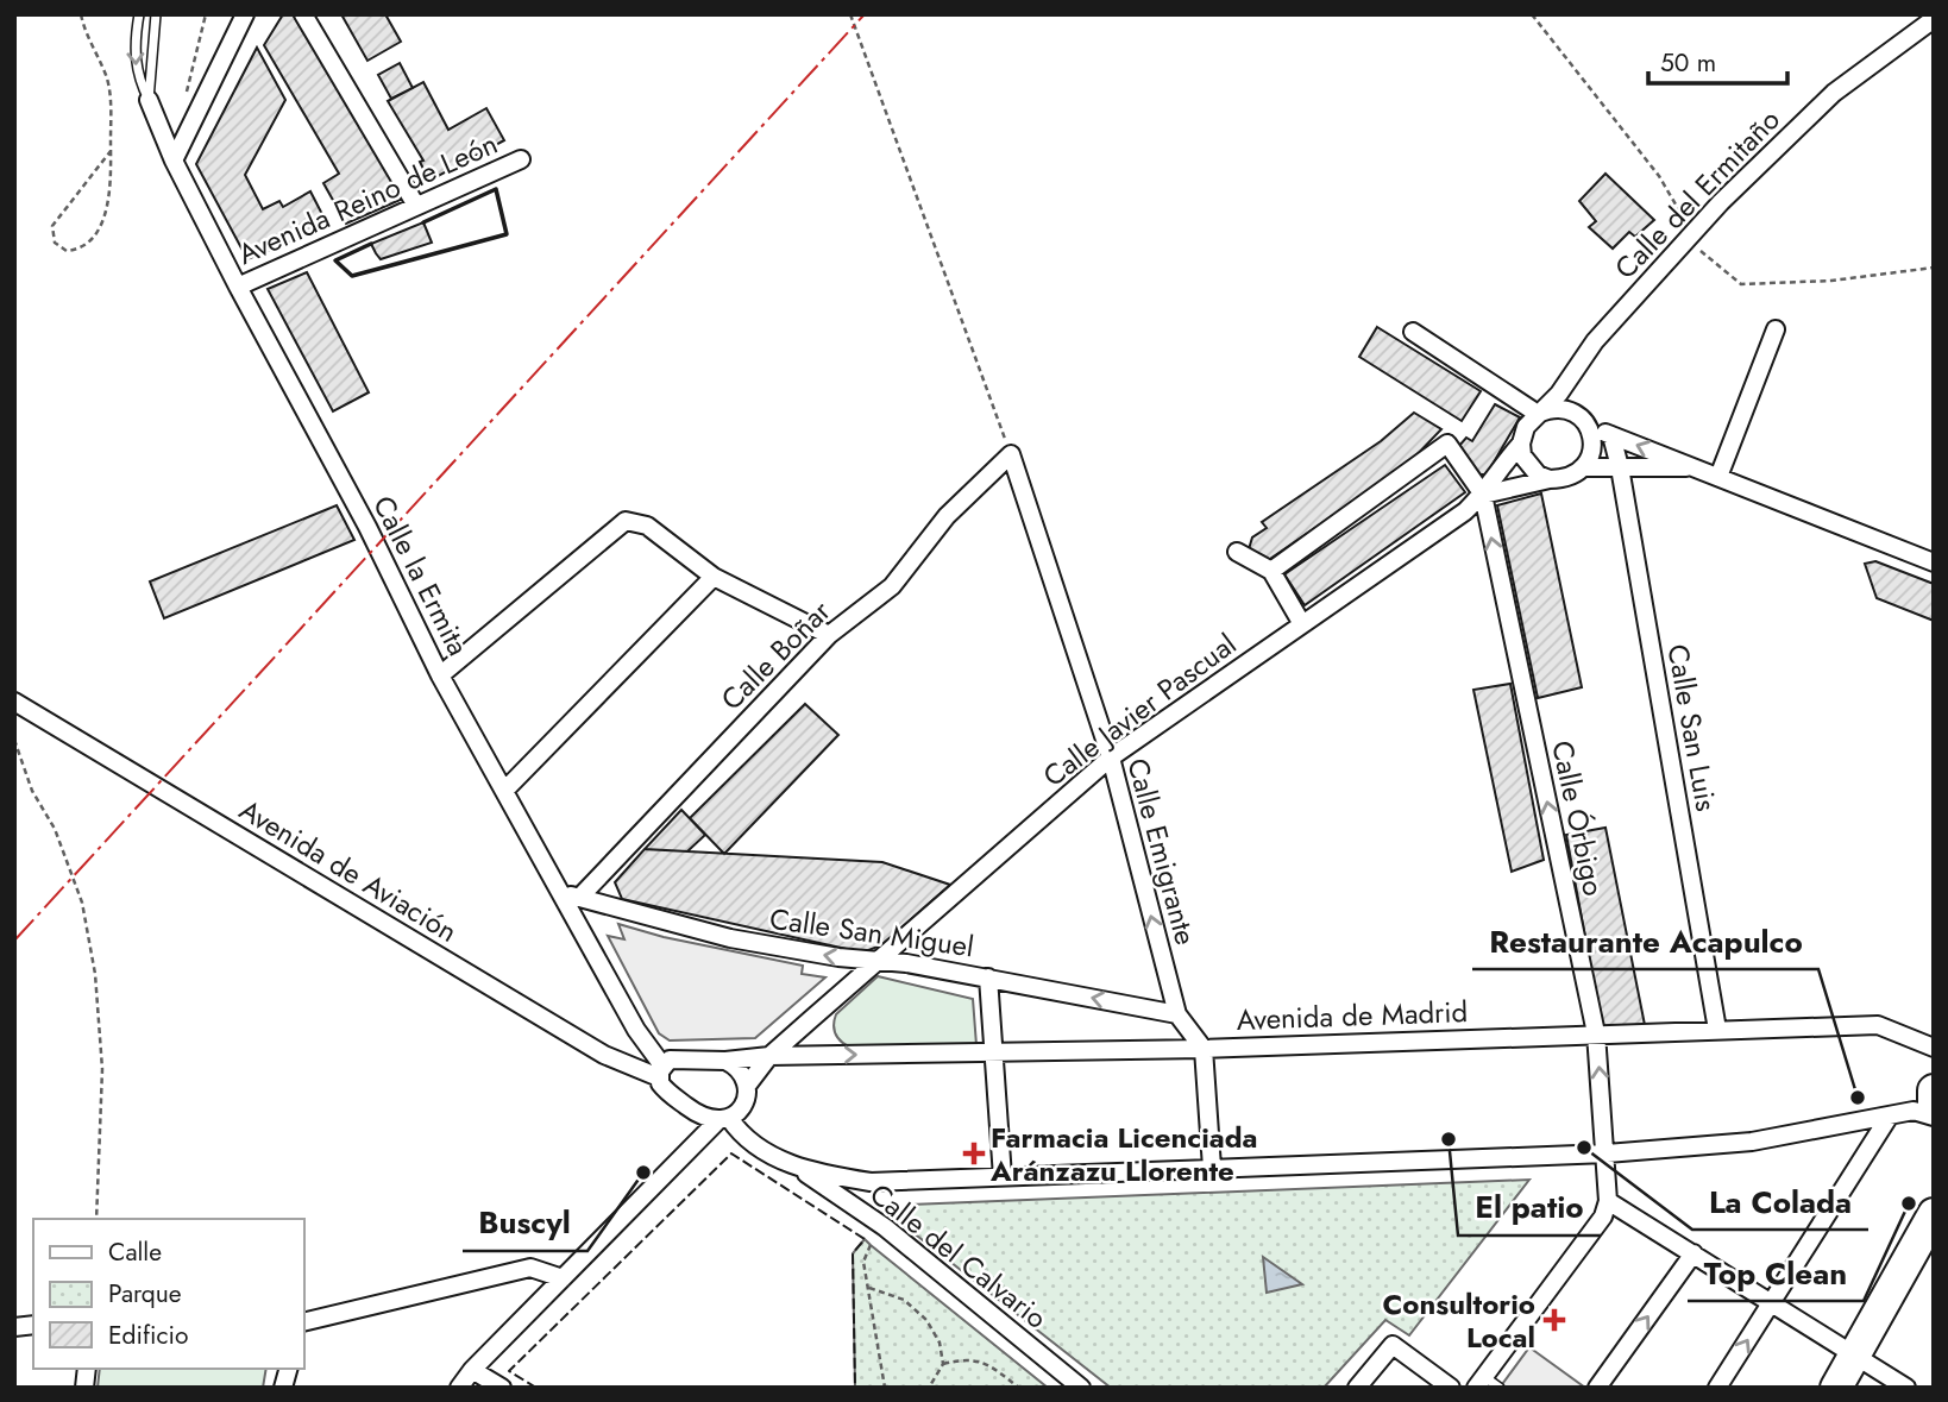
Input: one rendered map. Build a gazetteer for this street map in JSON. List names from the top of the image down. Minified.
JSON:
{"streets":{"street":["Calle del Ermitaño","Avenida Reino de León","Calle la Ermita","Calle Boñar","Calle Javier Pascual","Calle San Luis","Calle Órbigo","Calle Emigrante","Avenida de Aviación","Calle San Miguel","Avenida de Madrid","Calle del Calvario"]},"crossings":[["Calle del Ermitaño","Calle Javier Pascual"],["Avenida Reino de León","Calle la Ermita"],["Calle la Ermita","Calle Javier Pascual"],["Calle la Ermita","Avenida de Aviación"],["Calle la Ermita","Calle San Miguel"],["Calle Boñar","Calle Emigrante"],["Calle Boñar","Calle San Miguel"],["Calle Javier Pascual","Calle Órbigo"],["Calle Javier Pascual","Calle Emigrante"],["Calle Javier Pascual","Avenida de Aviación"],["Calle Javier Pascual","Calle San Miguel"],["Calle Javier Pascual","Avenida de Madrid"],["Calle San Luis","Avenida de Madrid"],["Calle Órbigo","Avenida de Madrid"],["Calle Emigrante","Calle San Miguel"],["Calle Emigrante","Avenida de Madrid"]],"one_way":["Calle Órbigo","Calle Emigrante","Calle San Miguel"],"places":{"other":["Restaurante Acapulco","El patio","La Colada","Buscyl","Top Clean"],"health":["Farmacia Licenciada Aránzazu Llorente","Consultorio Local"]},"legend":["Calle","Parque","Edificio"],"scale_bar":"50 m"}
